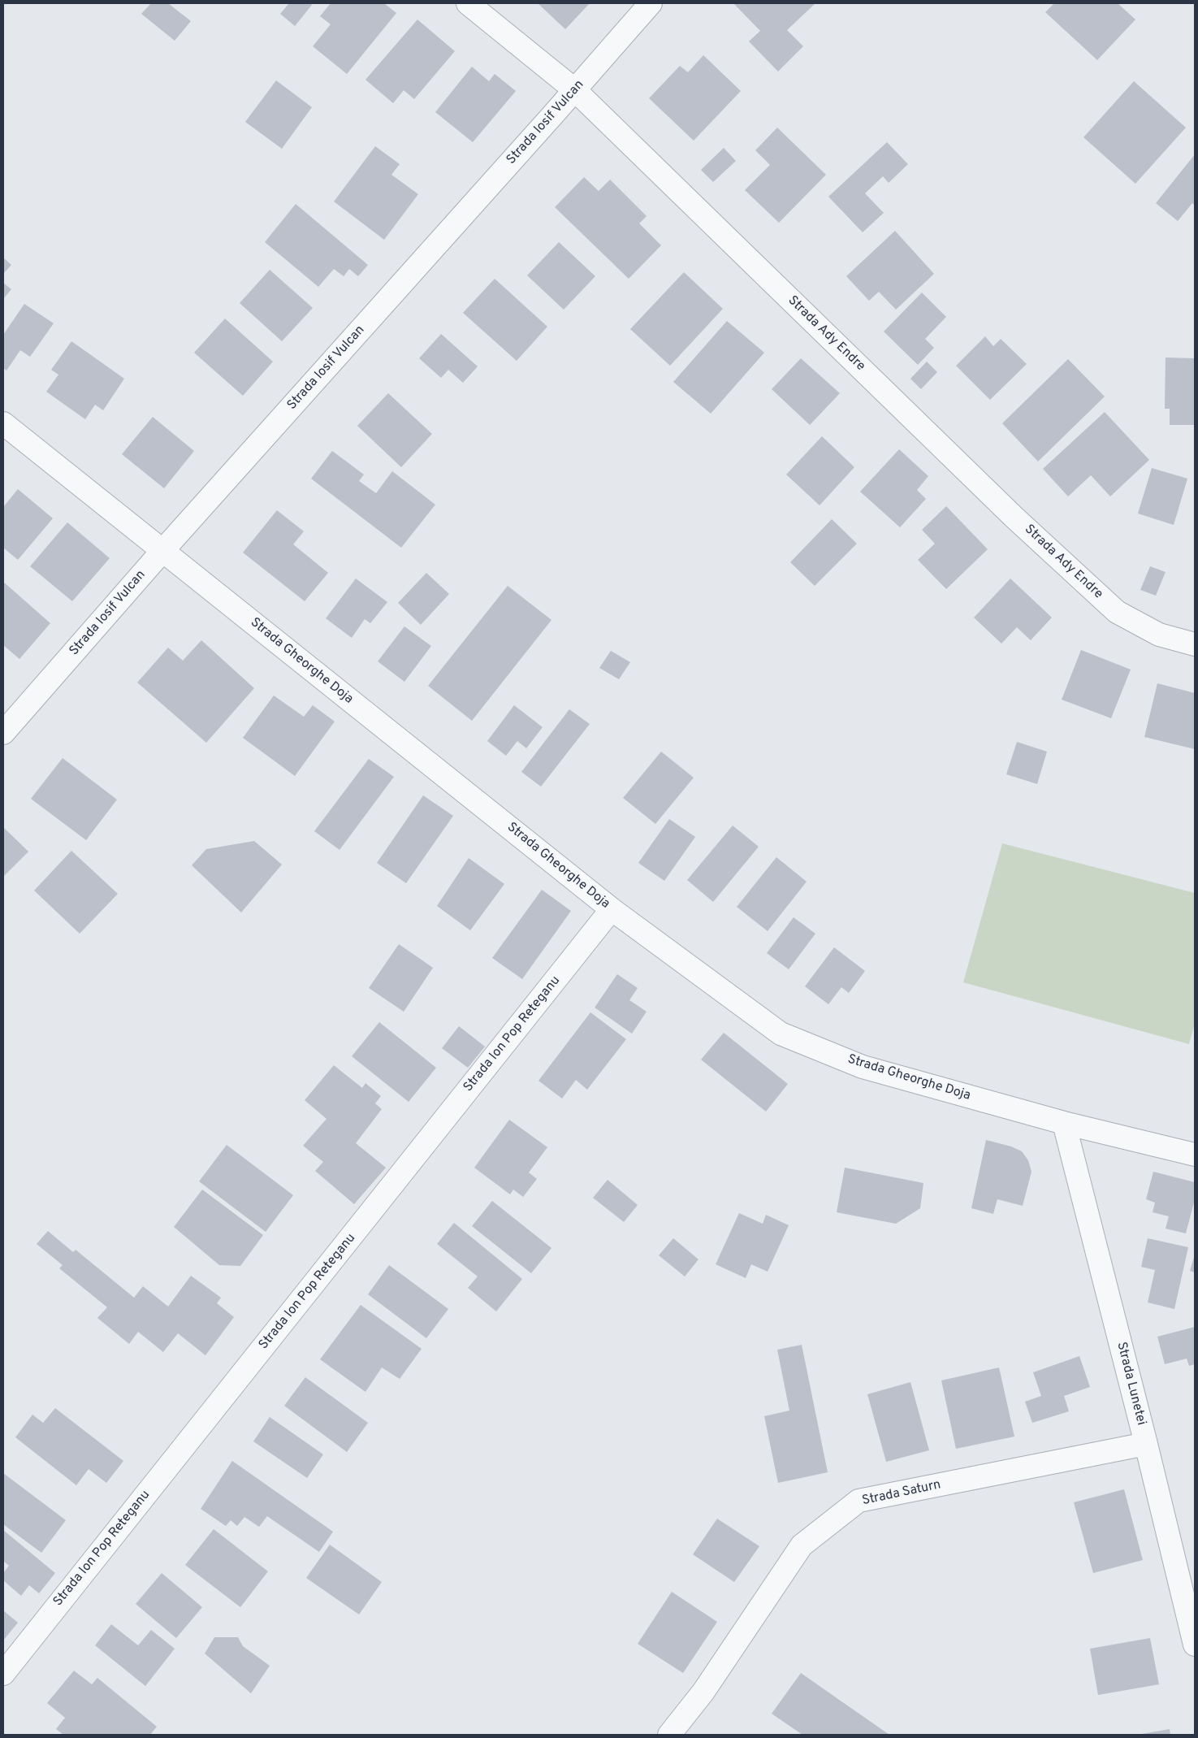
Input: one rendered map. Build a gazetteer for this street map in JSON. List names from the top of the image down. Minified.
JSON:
{"streets":{"street":["Strada Iosif Vulcan","Strada Ady Endre","Strada Gheorghe Doja","Strada Ion Pop Reteganu","Strada Lunetei","Strada Saturn"]},"crossings":[["Strada Iosif Vulcan","Strada Ady Endre"],["Strada Iosif Vulcan","Strada Gheorghe Doja"],["Strada Gheorghe Doja","Strada Ion Pop Reteganu"],["Strada Gheorghe Doja","Strada Lunetei"],["Strada Lunetei","Strada Saturn"]]}
